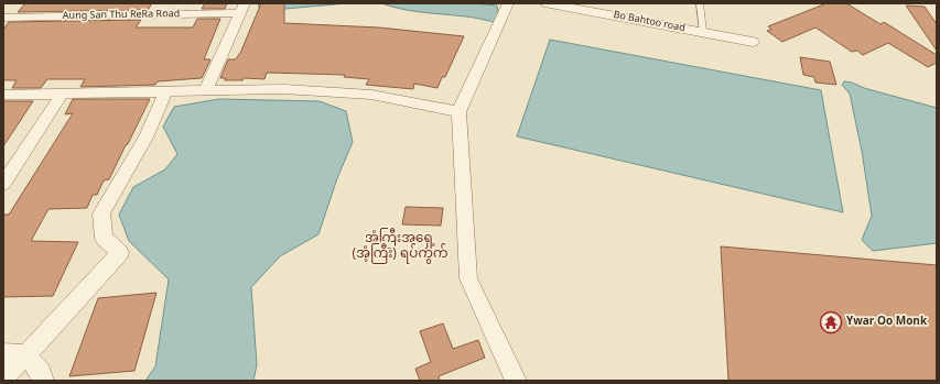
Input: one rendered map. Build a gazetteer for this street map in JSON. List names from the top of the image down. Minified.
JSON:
{"streets":{"street":["Aung San Thu ReRa Road","Bo Bahtoo road"]},"districts":["အံ့ကြီးအရှေ့ (အံ့ကြီး) ရပ်ကွက်"],"places":{"temple":["Ywar Oo Monk"]}}
